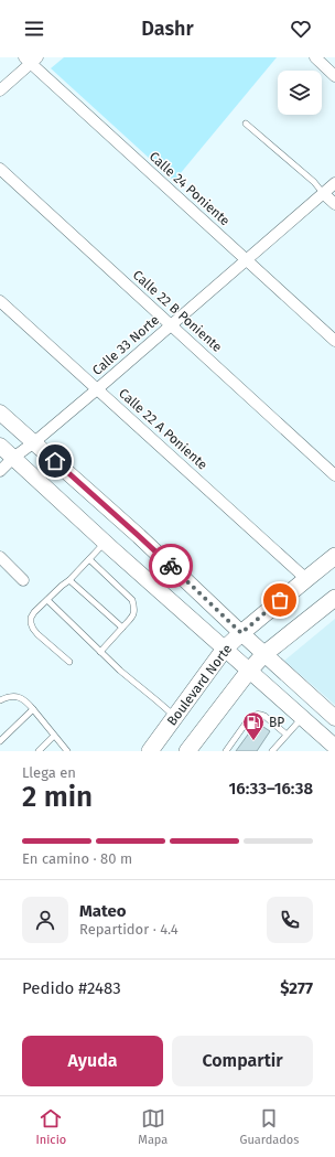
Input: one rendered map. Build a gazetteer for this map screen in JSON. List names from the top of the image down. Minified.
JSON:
{"streets":{"main road":["Boulevard Norte"],"street":["Calle 24 Poniente","Calle 22 B Poniente","Calle 33 Norte","Calle 22 A Poniente"]},"crossings":[["Calle 24 Poniente","Calle 33 Norte"],["Calle 22 B Poniente","Calle 33 Norte"],["Calle 33 Norte","Calle 22 A Poniente"],["Calle 22 A Poniente","Boulevard Norte"]],"places":{"fuel station":["BP"]},"page":{"header":"Dashr","heading":["2 min","Llega en","16:33–16:38"],"panel":["Mateo","Repartidor · 4.4","Pedido #2483","$277"],"bar":"En camino · 80 m","buttons":["Ayuda","Compartir"],"tabs":["Inicio","Mapa","Guardados"]}}
